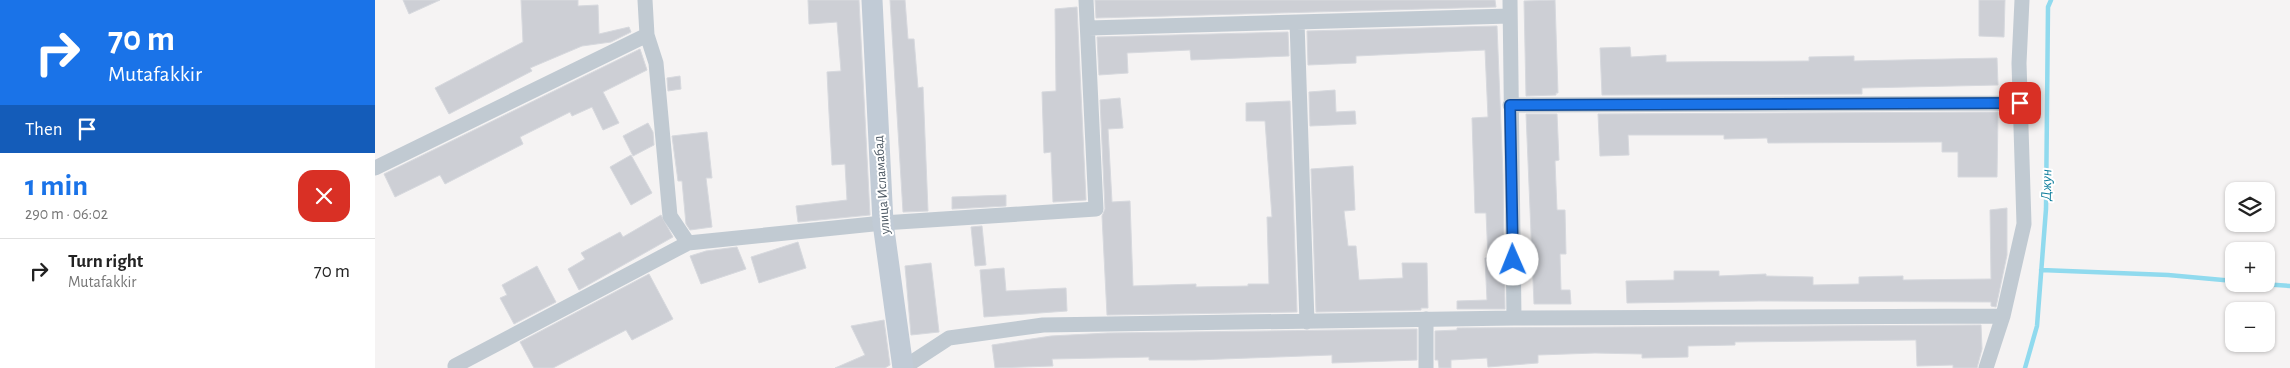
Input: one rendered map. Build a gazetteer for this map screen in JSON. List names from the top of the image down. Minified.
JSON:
{"streets":{"street":["улица Исламабад"]},"water":["Джун"],"page":{"turn":["70 m","Mutafakkir"],"then":"Then","heading":["1 min","290 m · 06:02"],"map_buttons":["+","−"],"list":[{"name":"Turn right","note":"Mutafakkir","value":"70 m"}]}}
